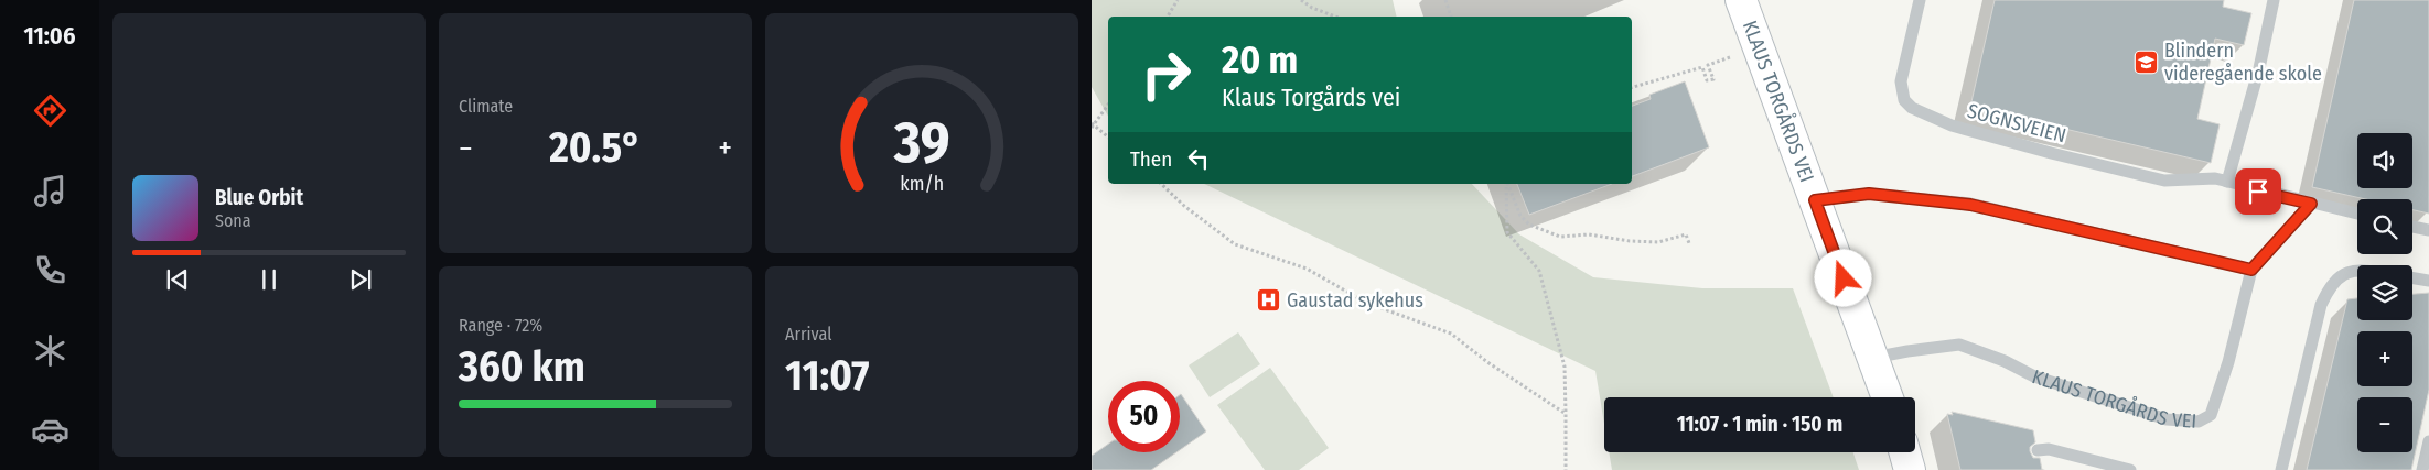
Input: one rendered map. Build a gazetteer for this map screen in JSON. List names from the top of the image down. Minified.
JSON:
{"streets":{"main road":["KLAUS TORGÅRDS VEI"],"lane":["SOGNSVEIEN"]},"crossings":[["KLAUS TORGÅRDS VEI","SOGNSVEIEN"]],"places":{"school or university":["Blindern videregående skole"],"hospital":["Gaustad sykehus"]},"page":{"tabs":"11:06","tile":["Climate",["Range · 72%","360 km"],["Arrival","11:07"]],"turn":["20 m","Klaus Torgårds vei"],"heat":["−","20.5°","+"],"then":"Then","map_buttons":["+","−"],"song":["Blue Orbit","Sona"],"limit":"50","trip":"11:07 · 1 min · 150 m","gauge":["39","km/h"]}}
